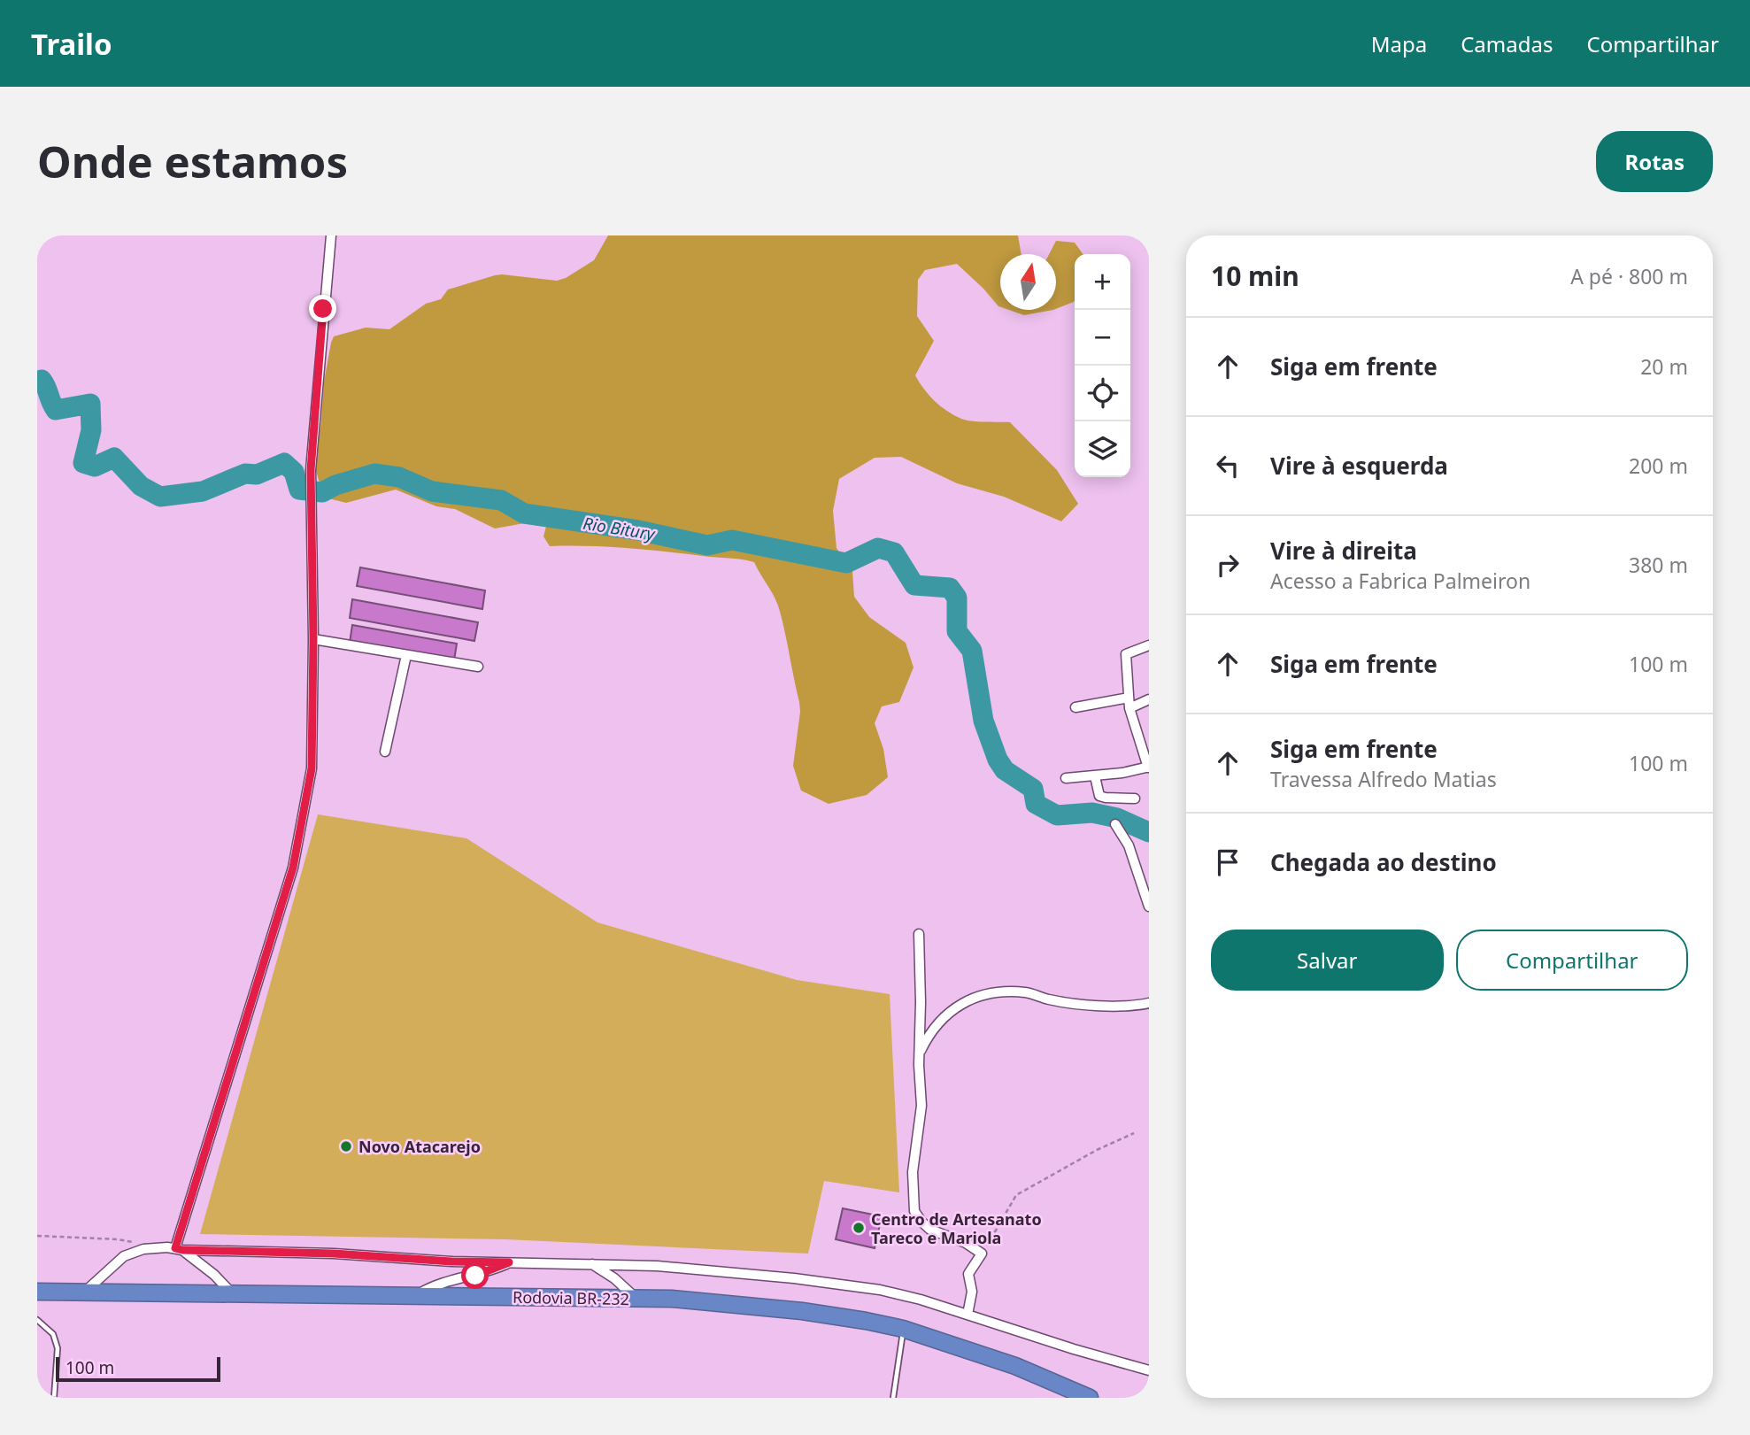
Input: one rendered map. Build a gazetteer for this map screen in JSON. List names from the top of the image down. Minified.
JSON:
{"streets":{"highway":["Rodovia BR-232"]},"water":["Rio Bitury"],"places":["Novo Atacarejo","Centro de Artesanato Tareco e Mariola"],"scale_bar":"100 m","north":"top","page":{"header":"Trailo","nav":["Mapa","Camadas","Compartilhar"],"buttons":["Rotas",["Salvar","Compartilhar"]],"title":"Onde estamos","heading":["10 min","A pé · 800 m"],"map_buttons":["+","−"],"list":[["Siga em frente","20 m"],["Vire à esquerda","200 m"],["Vire à direita","Acesso a Fabrica Palmeiron","380 m"],["Siga em frente","100 m"],["Siga em frente","Travessa Alfredo Matias","100 m"],"Chegada ao destino"],"scale":"100 m"}}
